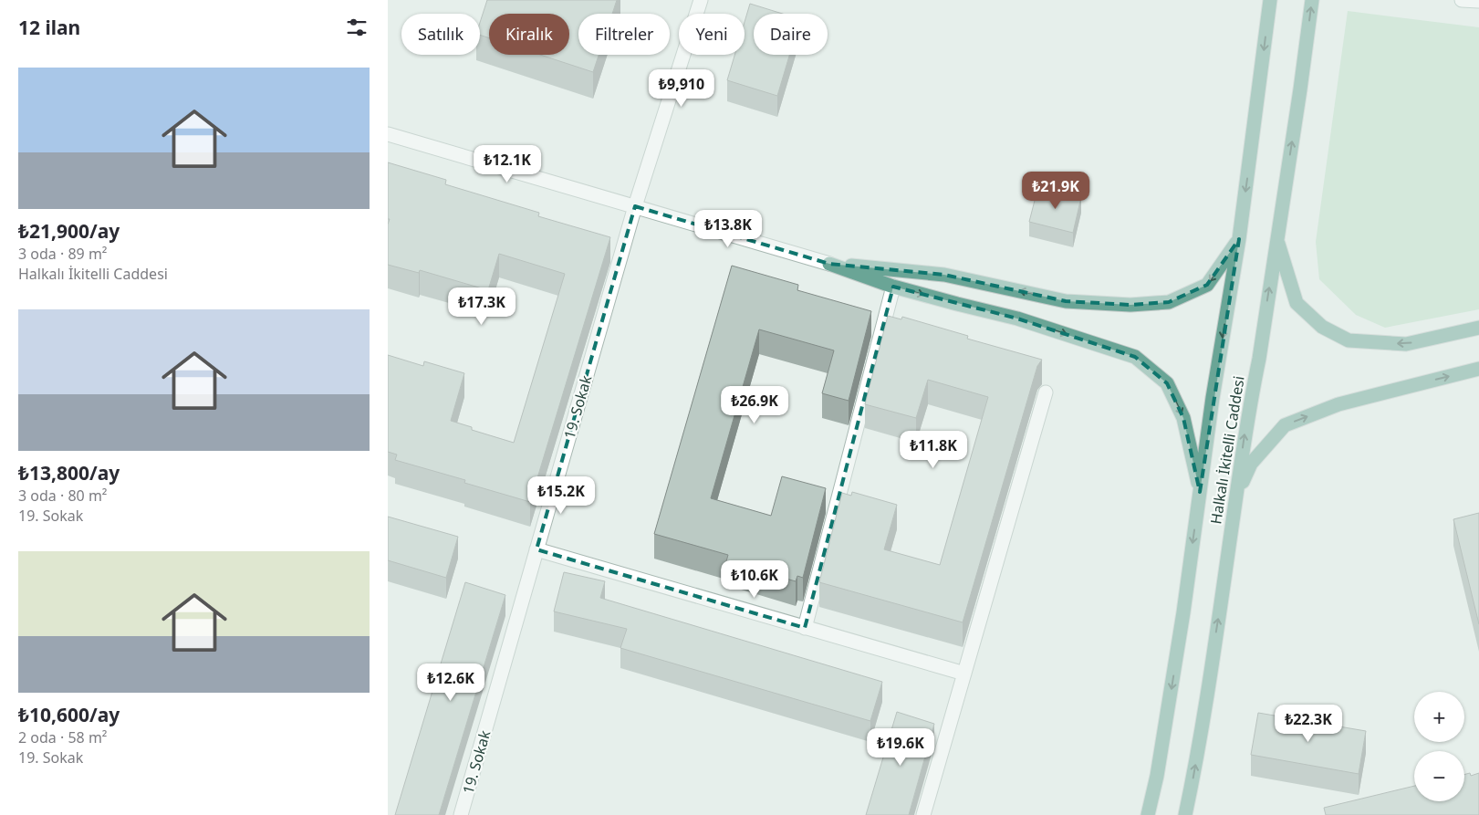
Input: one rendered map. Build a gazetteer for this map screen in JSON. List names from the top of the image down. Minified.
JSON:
{"streets":{"main road":["Halkalı İkitelli Caddesi"],"street":["19. Sokak"]},"page":{"heading":"12 ilan","chip":["Satılık","Kiralık","Filtreler","Yeni","Daire"],"list":[{"name":"₺21,900/ay","note":"3 oda · 89 m² · Halkalı İkitelli Caddesi"},{"name":"₺13,800/ay","note":"3 oda · 80 m² · 19. Sokak"},{"name":"₺10,600/ay","note":"2 oda · 58 m² · 19. Sokak"}],"price":["₺9,910","₺12.1K","₺21.9K","₺13.8K","₺17.3K","₺26.9K","₺11.8K","₺15.2K","₺10.6K","₺12.6K","₺22.3K","₺19.6K"],"map_buttons":["+","−"]}}
